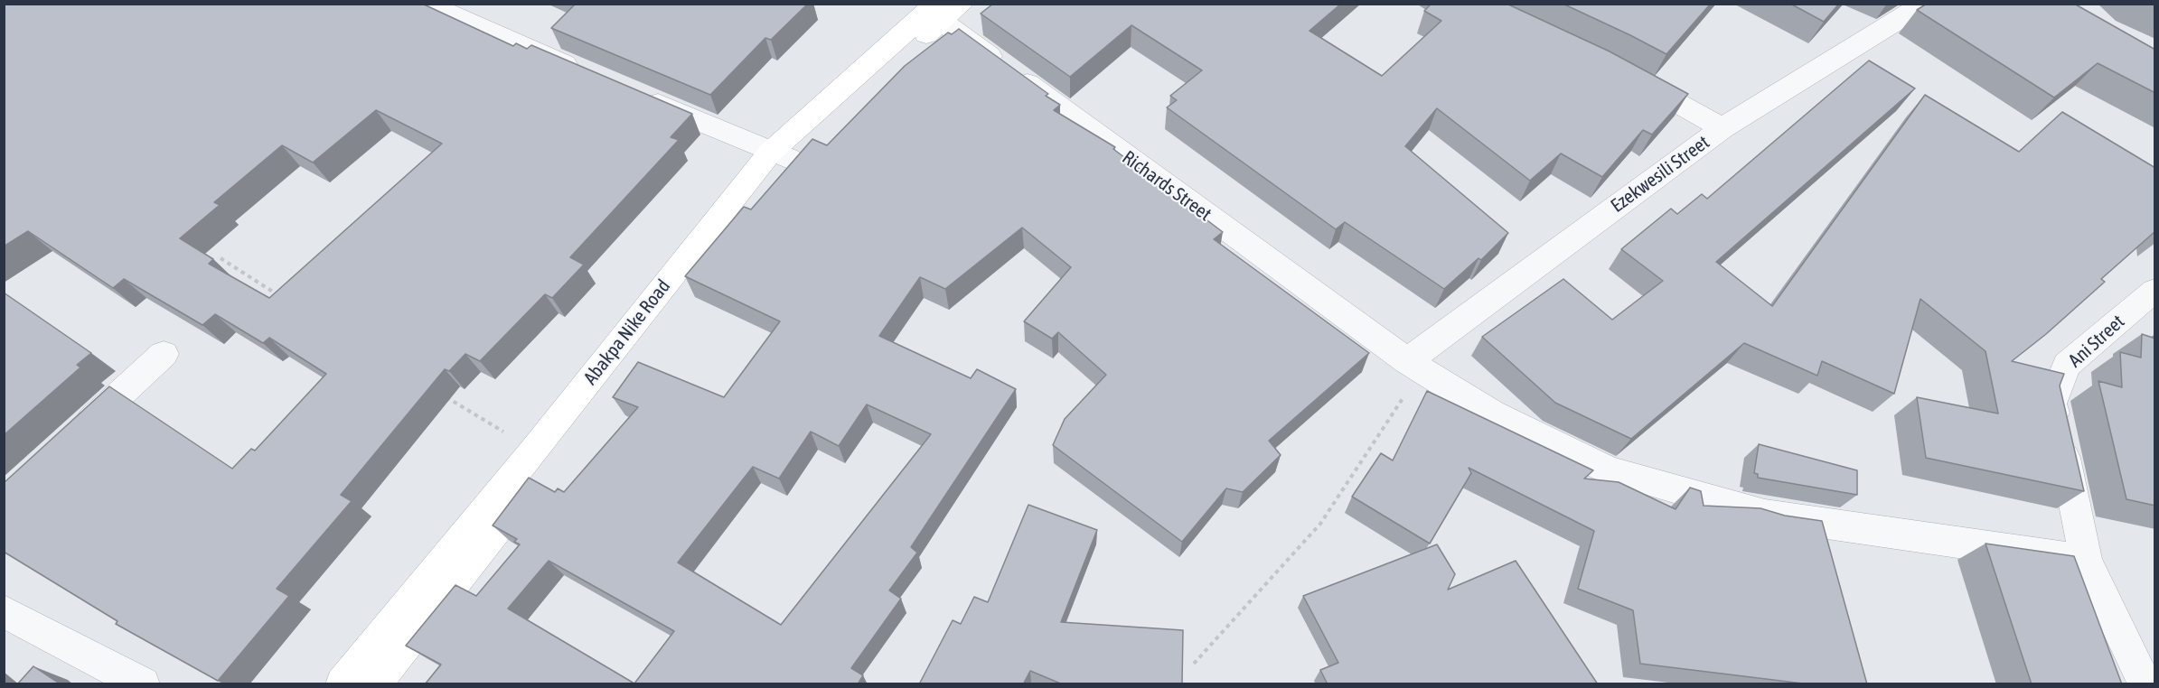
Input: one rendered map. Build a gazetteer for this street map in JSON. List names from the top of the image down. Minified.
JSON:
{"streets":{"main road":["Abakpa Nike Road"],"street":["Ezekwesili Street","Richards Street","Ani Street"]},"crossings":[["Ezekwesili Street","Richards Street"],["Richards Street","Abakpa Nike Road"],["Richards Street","Ani Street"]]}
